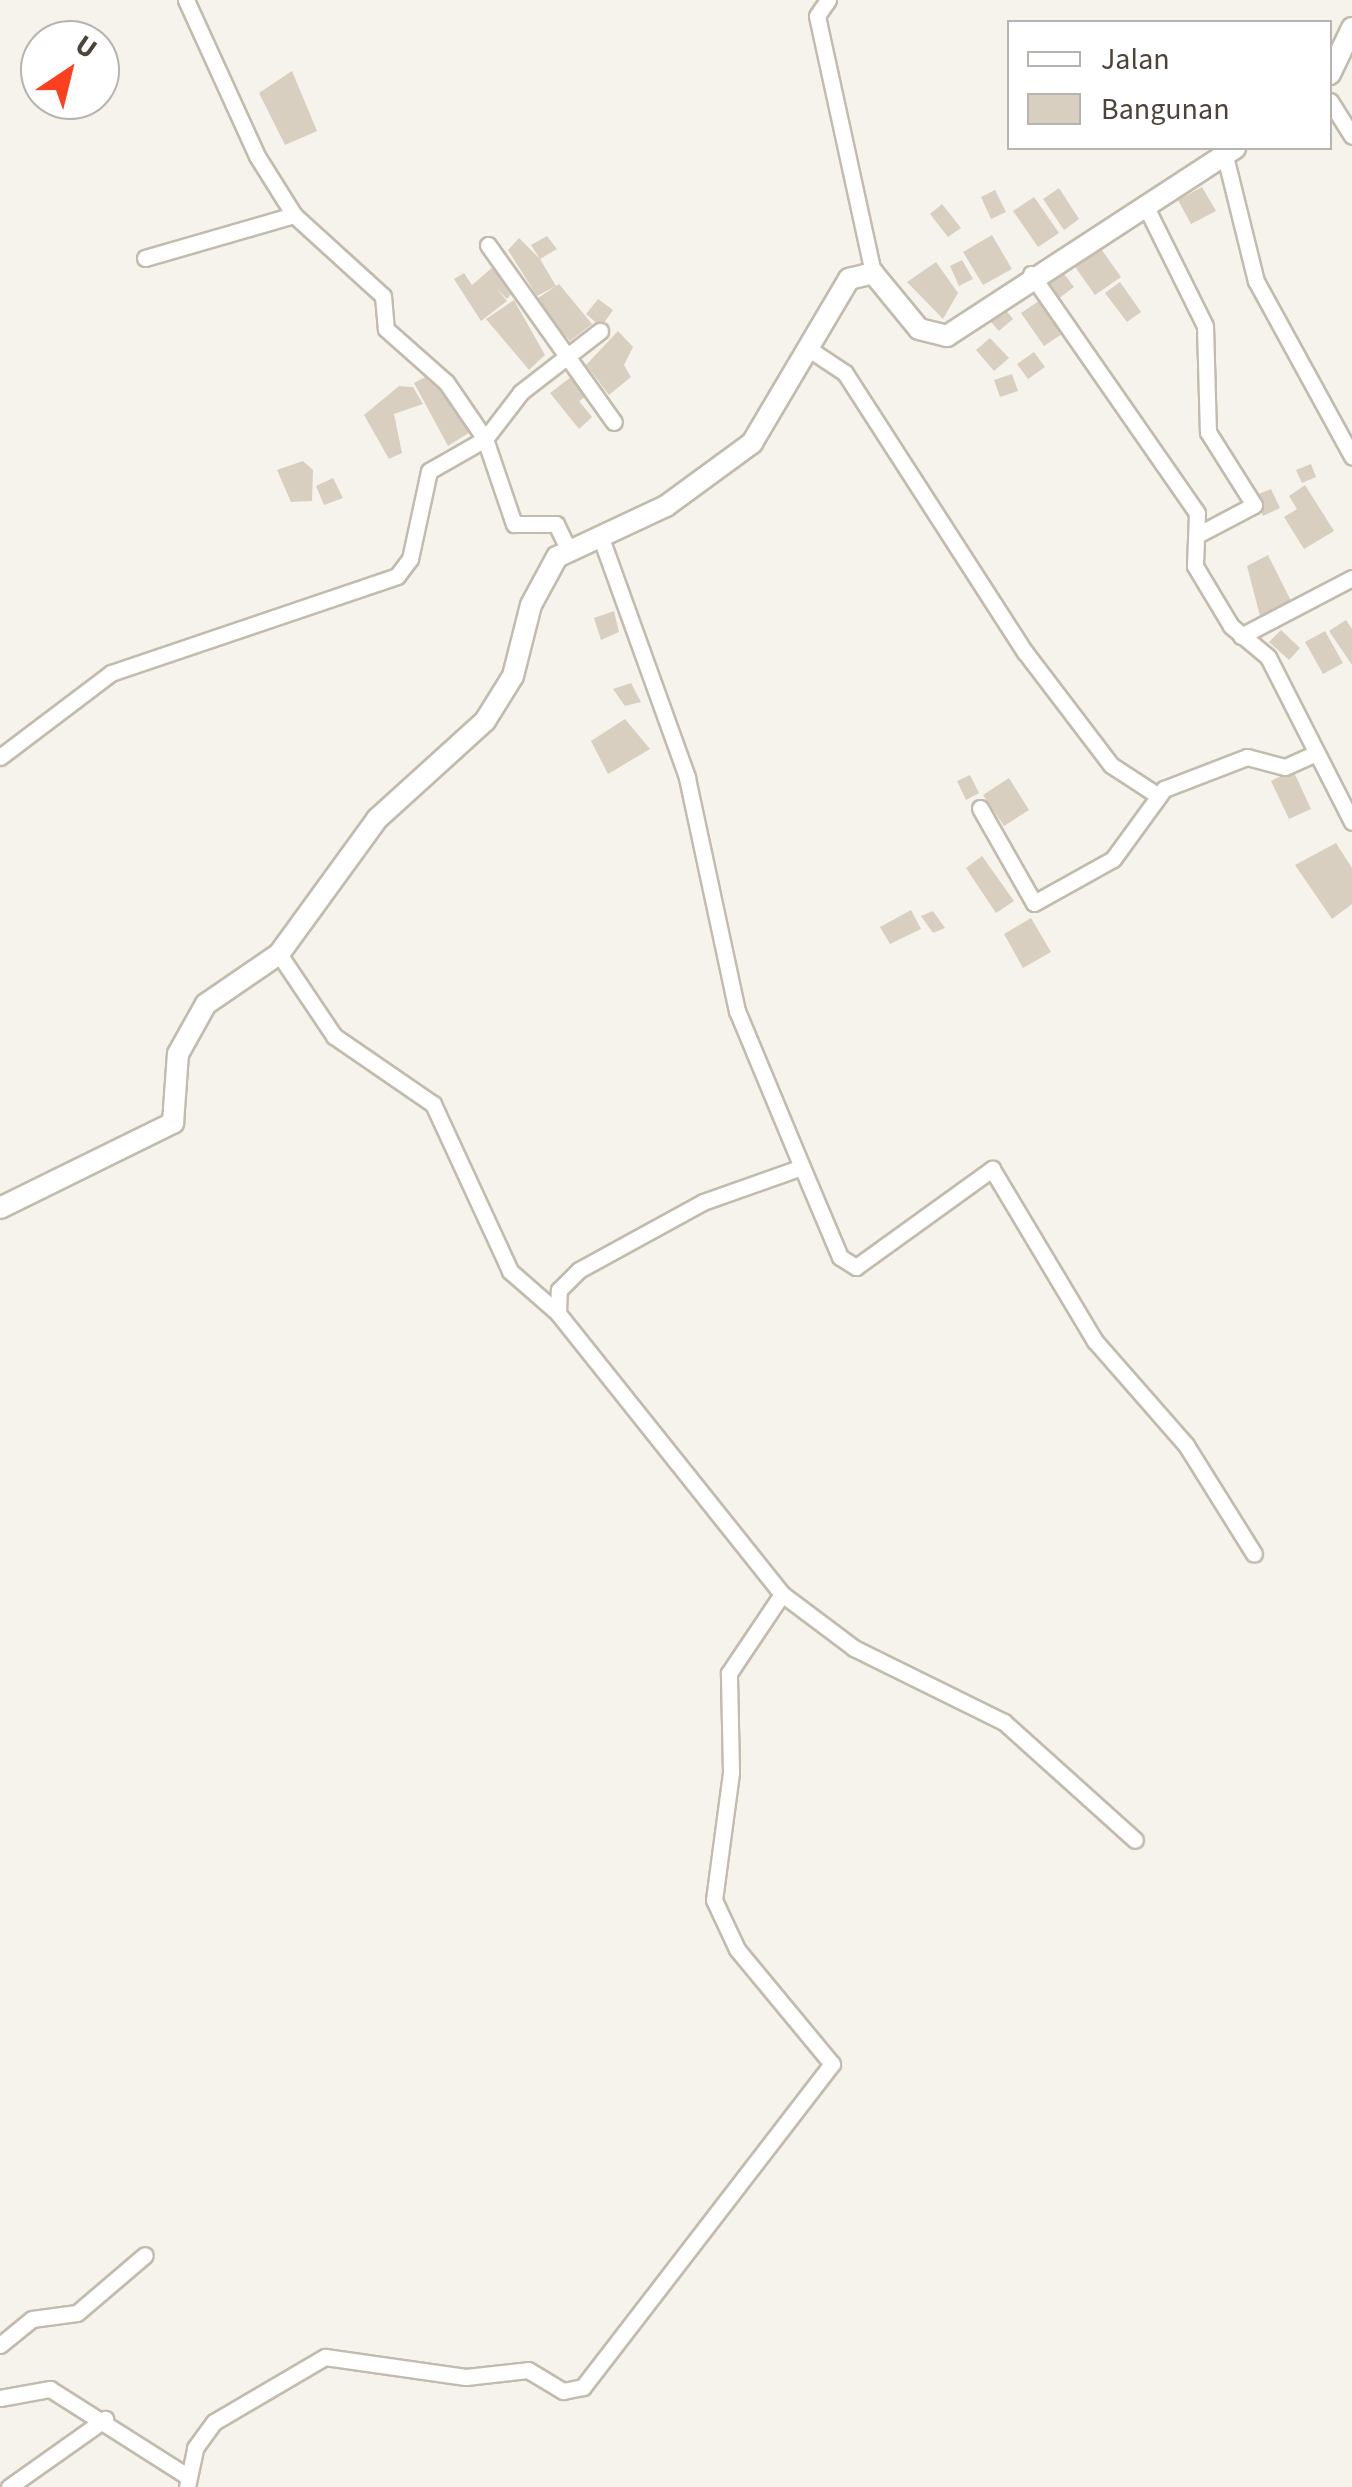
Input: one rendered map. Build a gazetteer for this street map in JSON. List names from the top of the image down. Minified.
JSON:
{"legend":["Jalan","Bangunan"],"north":"top right"}
